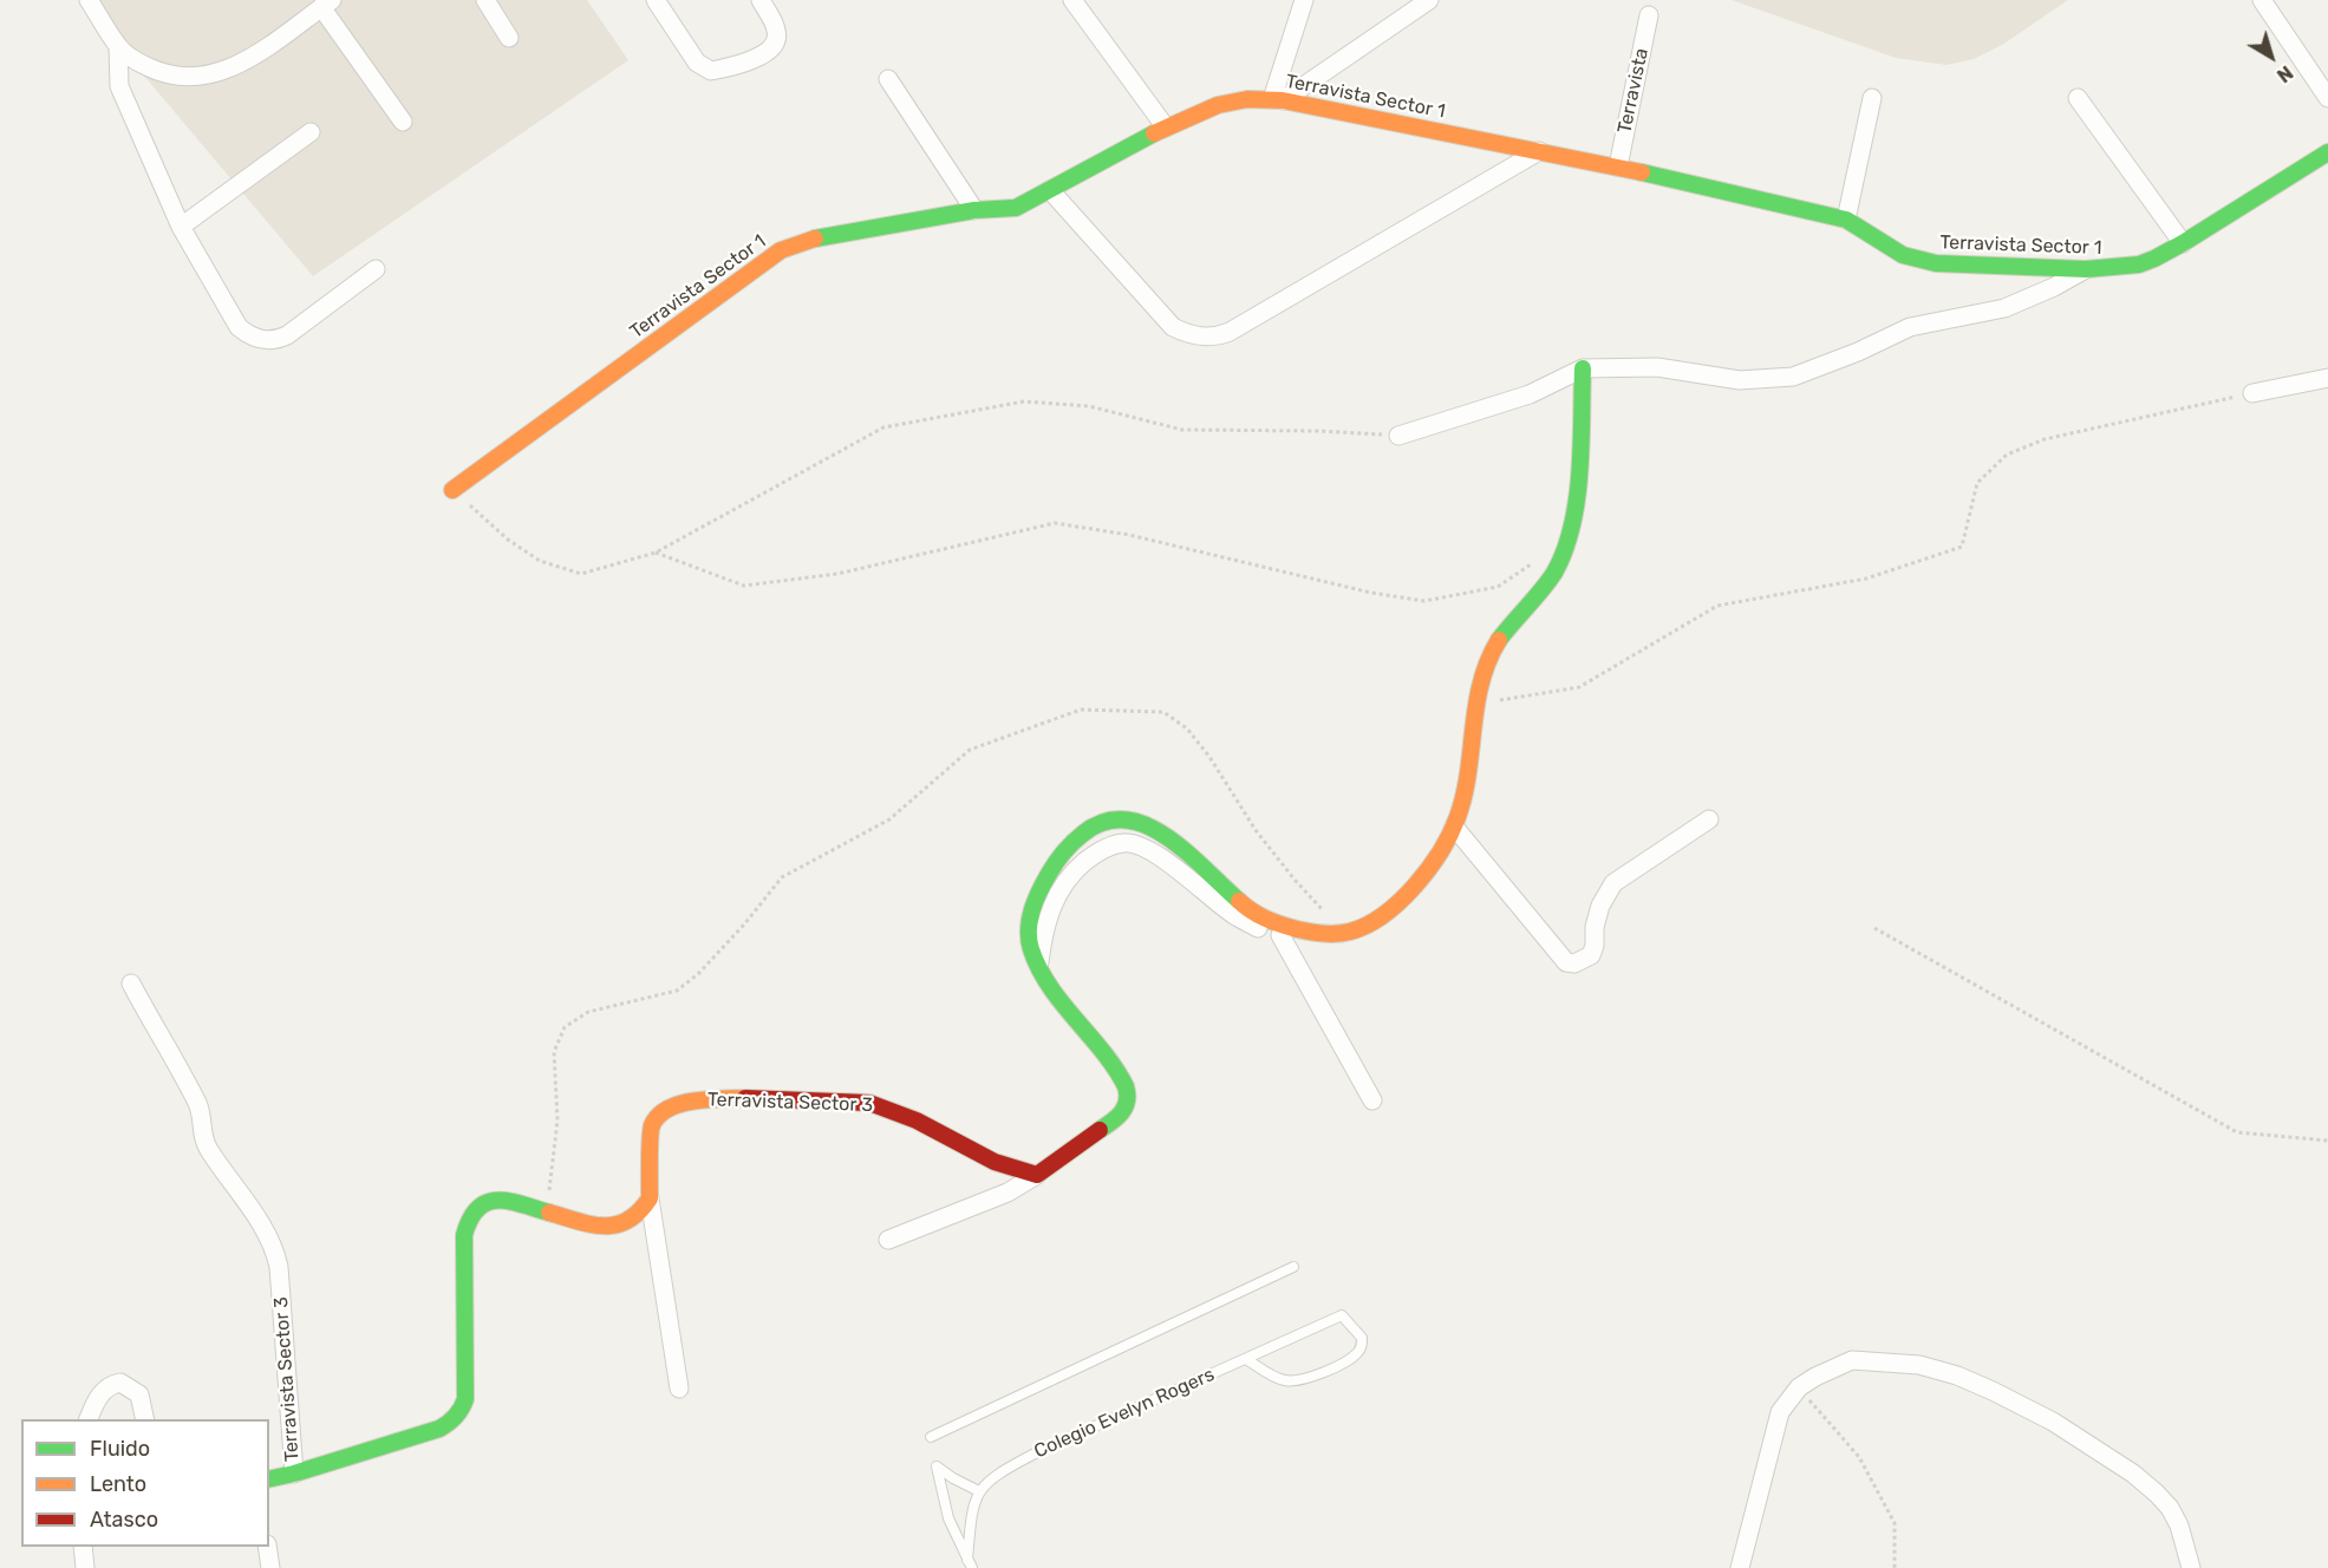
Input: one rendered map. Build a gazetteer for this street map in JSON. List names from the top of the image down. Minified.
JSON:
{"streets":{"street":["Terravista","Terravista Sector 1","Terravista Sector 3"],"lane":["Colegio Evelyn Rogers"]},"crossings":[["Terravista","Terravista Sector 1"]],"legend":["Fluido","Lento","Atasco"],"north":"bottom right"}
